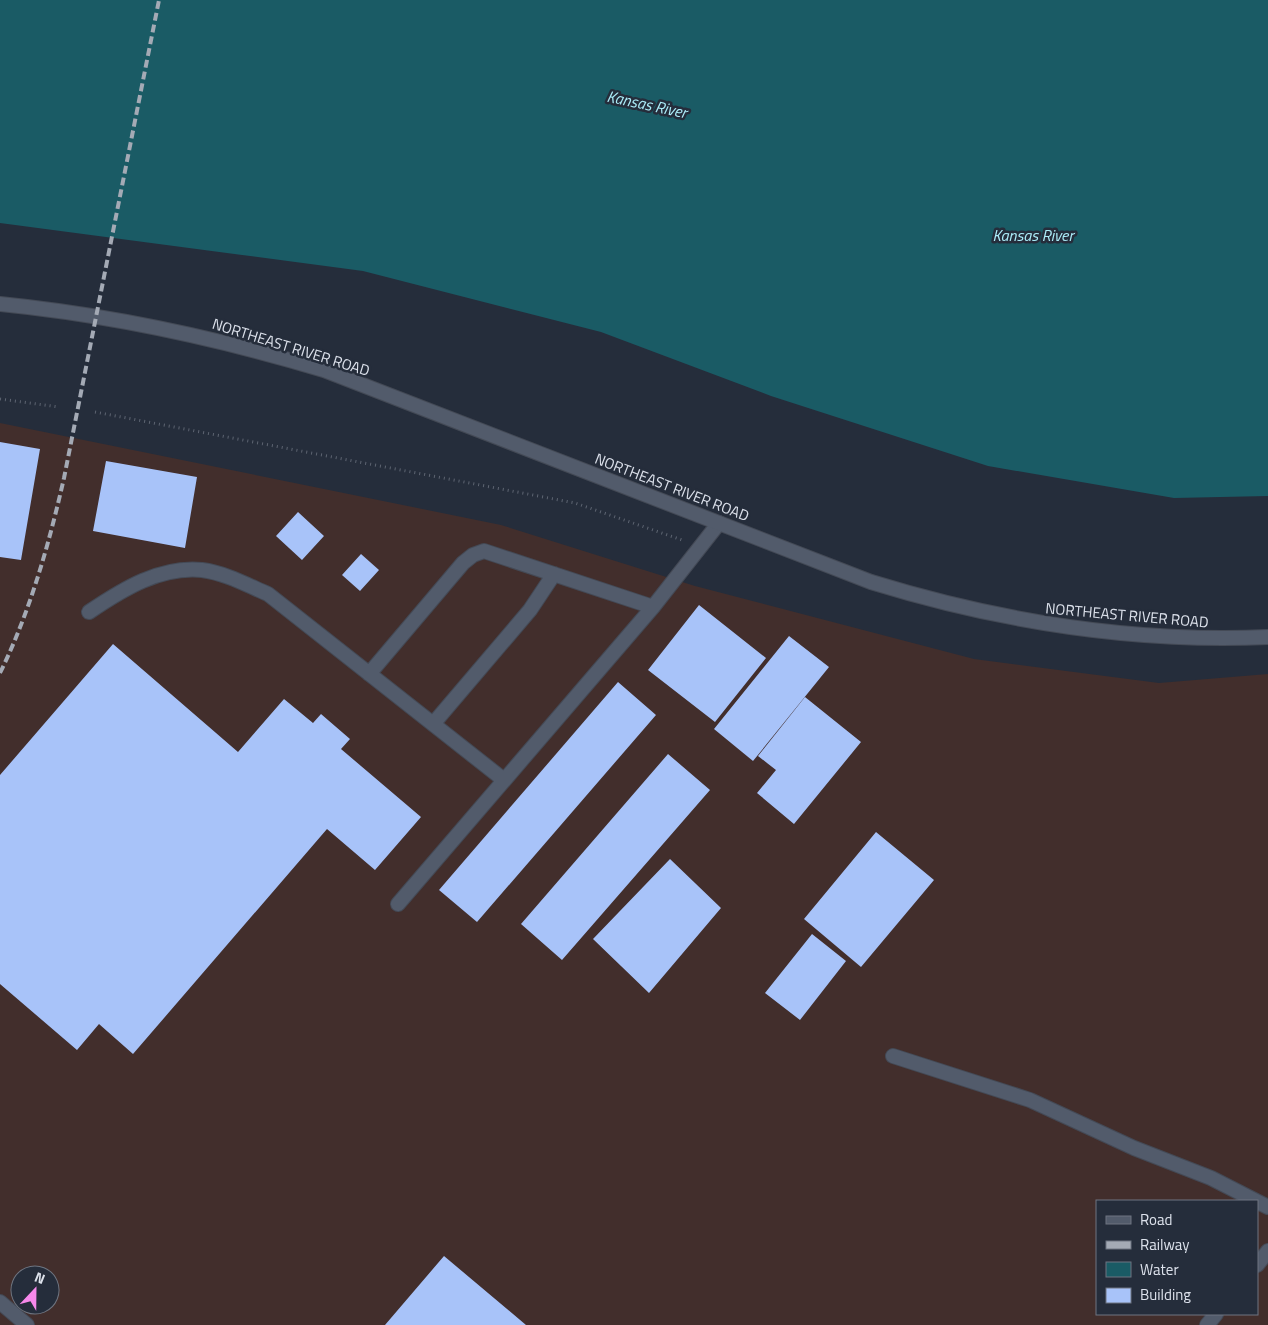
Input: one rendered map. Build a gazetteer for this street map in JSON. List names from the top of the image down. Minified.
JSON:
{"streets":{"street":["NORTHEAST RIVER ROAD"]},"water":["Kansas River"],"legend":["Road","Railway","Water","Building"],"north":"top"}
